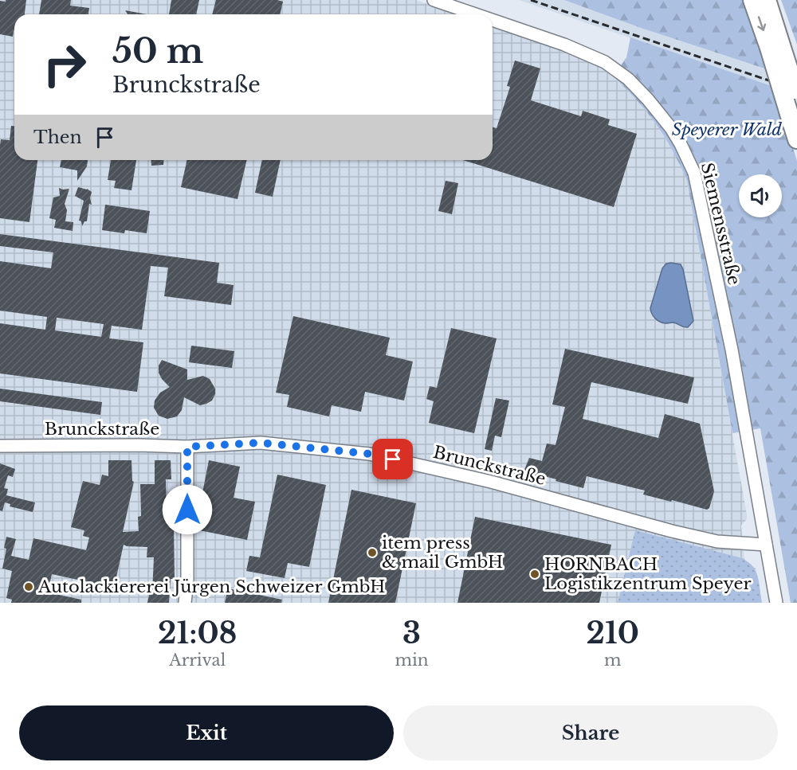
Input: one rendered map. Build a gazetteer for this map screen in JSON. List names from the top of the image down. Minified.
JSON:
{"streets":{"street":["Siemensstraße","Brunckstraße"]},"crossings":[["Siemensstraße","Brunckstraße"]],"parks":["Speyerer Wald"],"places":["item press & mail GmbH","HORNBACH Logistikzentrum Speyer","Autolackiererei Jürgen Schweizer GmbH"],"page":{"turn":["50 m","Brunckstraße"],"then":"Then","eta":["21:08","Arrival","3","min","210","m"],"buttons":["Exit","Share"]}}
